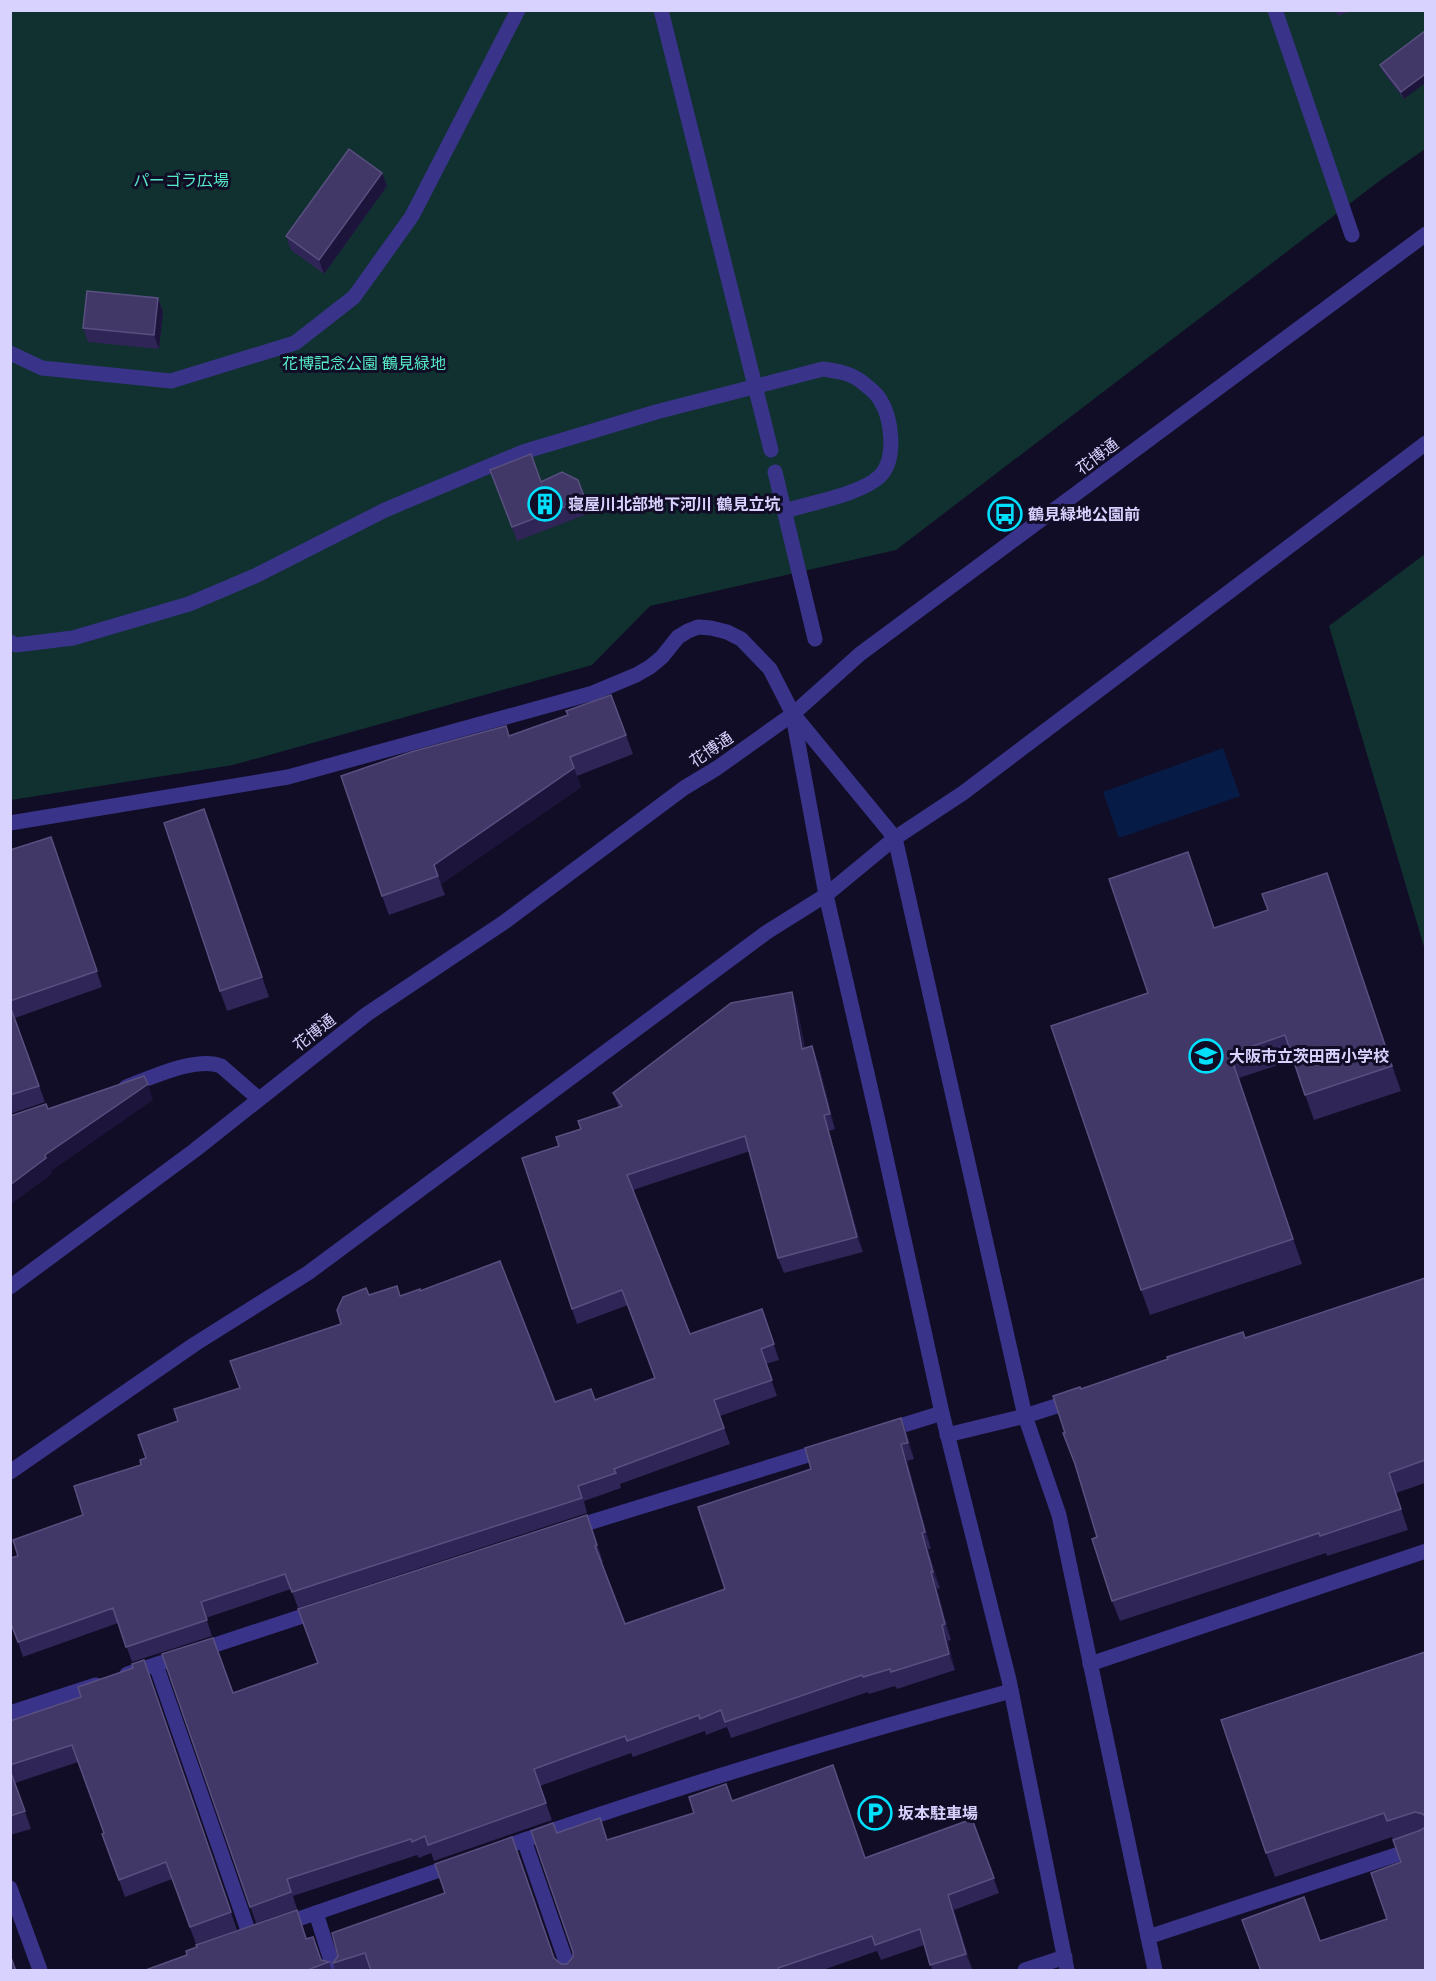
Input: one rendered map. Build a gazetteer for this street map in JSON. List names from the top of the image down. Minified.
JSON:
{"streets":{"street":["花博通"]},"parks":["パーゴラ広場","花博記念公園 鶴見緑地"],"places":{"building":["寝屋川北部地下河川 鶴見立坑"],"bus stop":["鶴見緑地公園前"],"school or university":["大阪市立茨田西小学校"],"parking":["坂本駐車場"]}}
